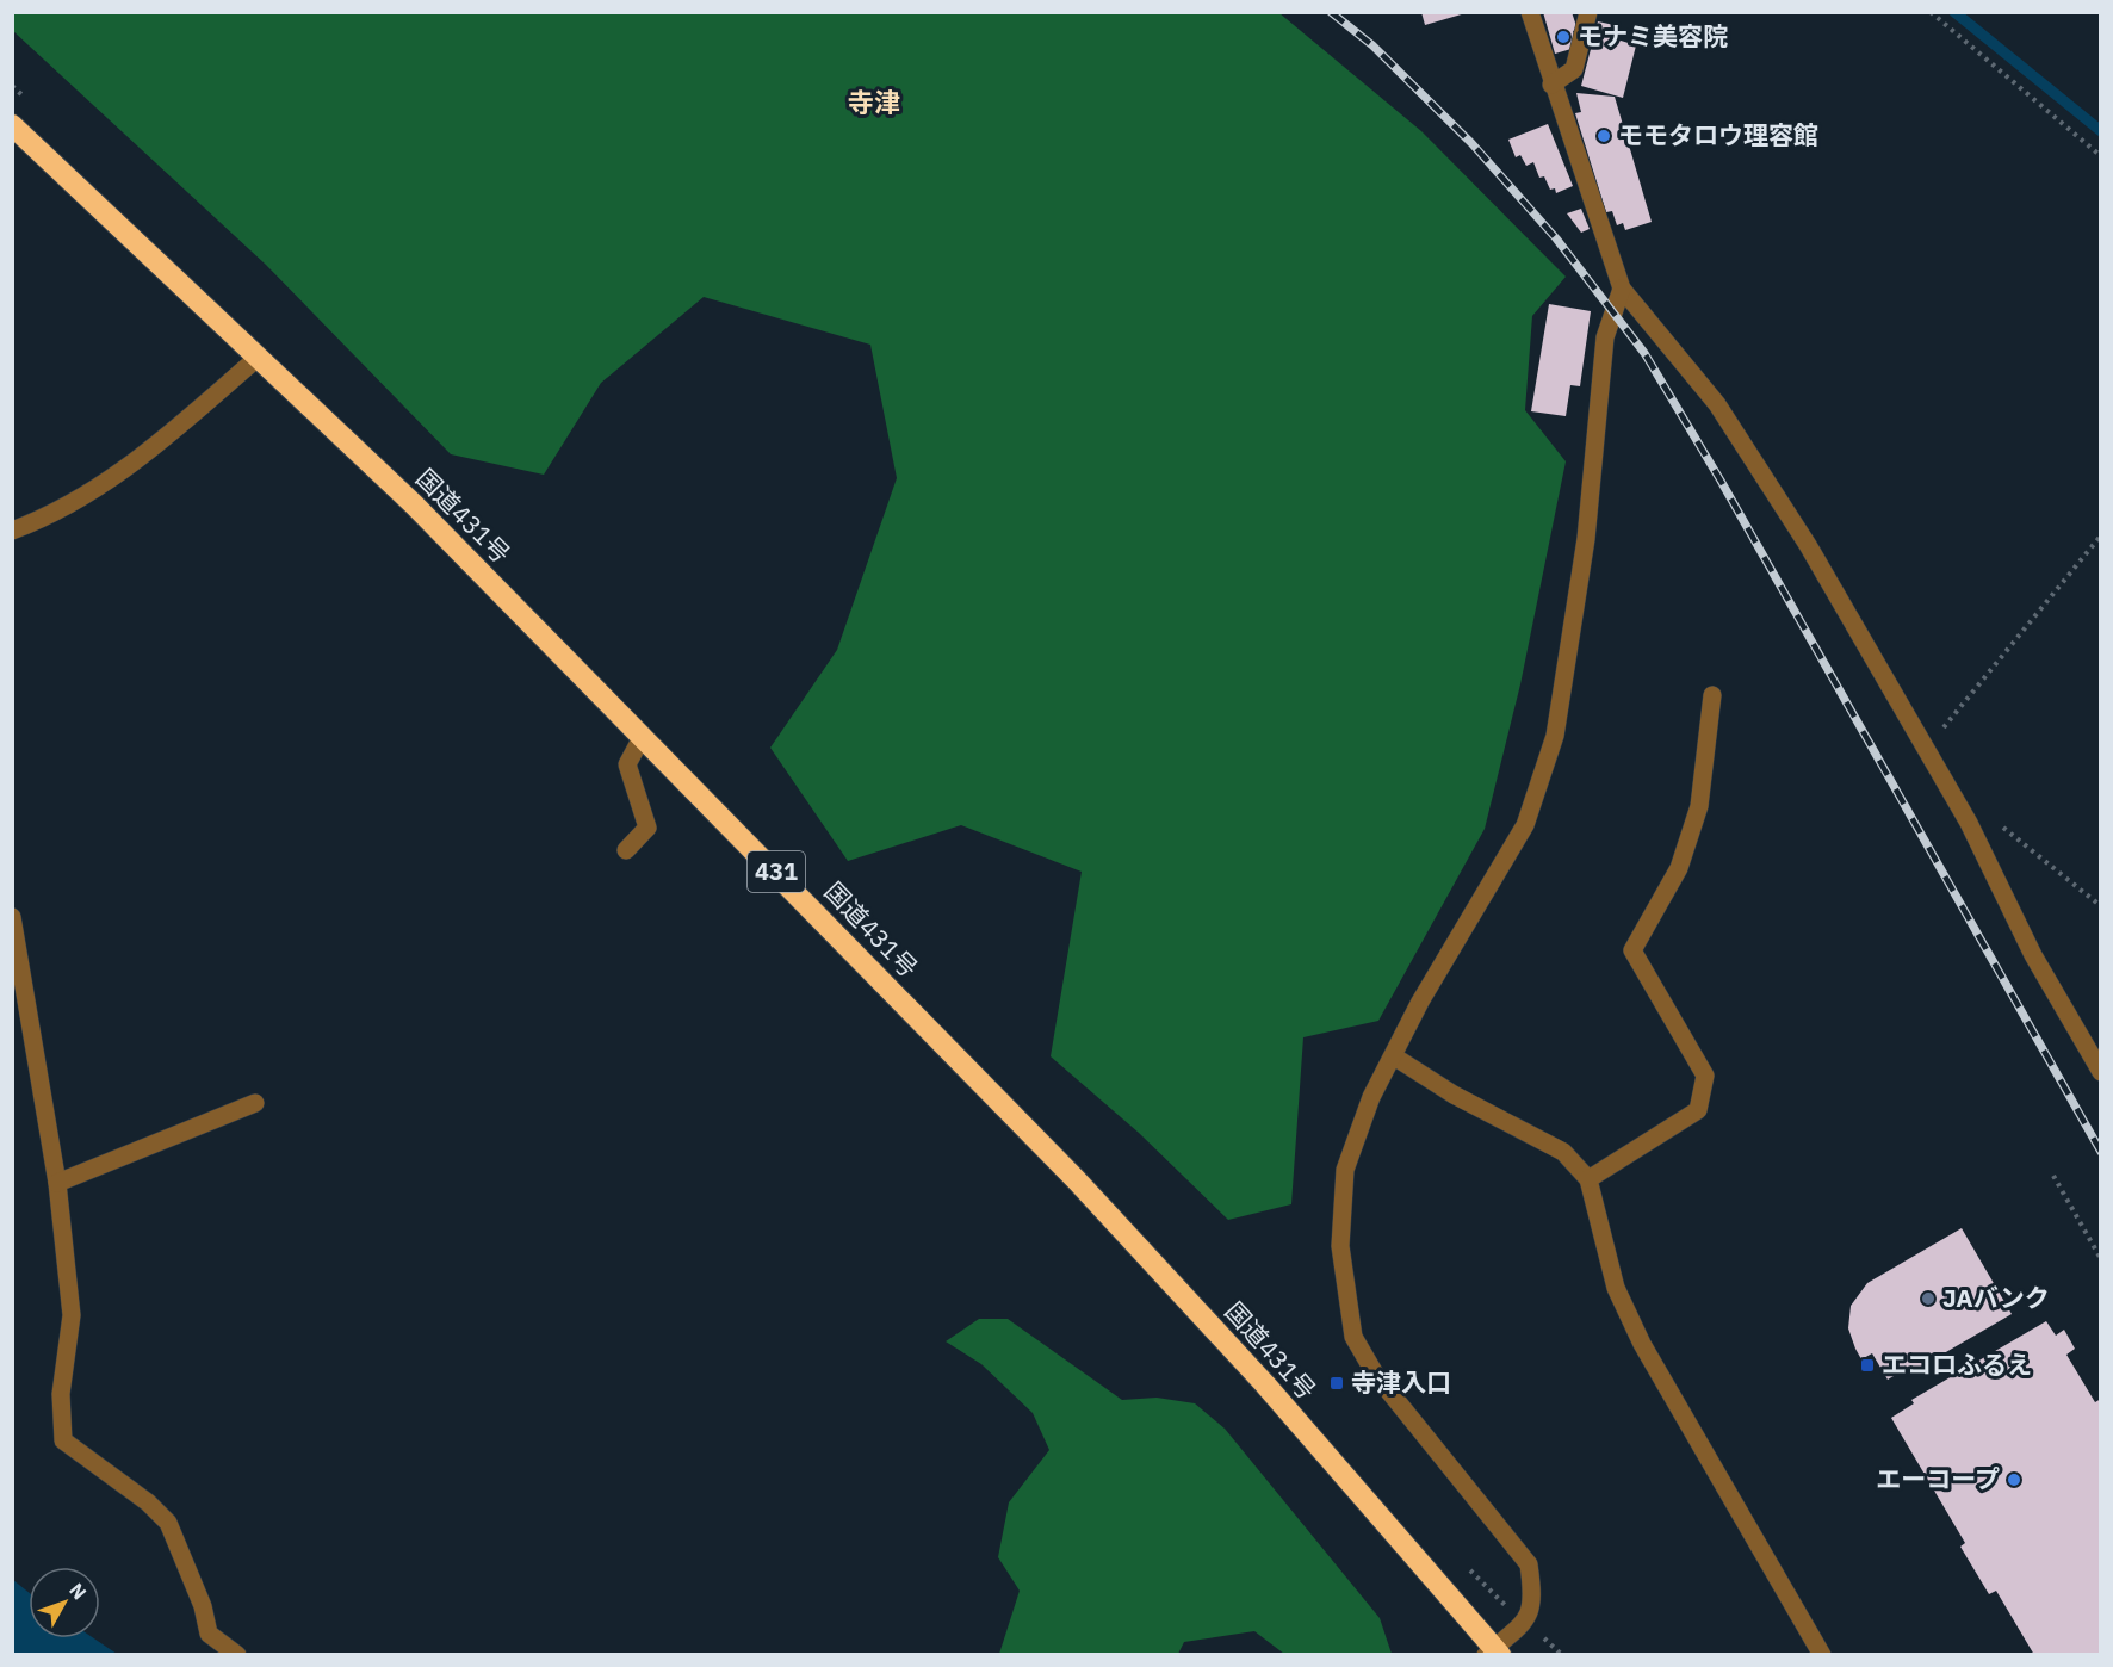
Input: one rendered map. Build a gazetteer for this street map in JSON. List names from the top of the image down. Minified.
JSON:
{"streets":{"highway":["国道431号","431"]},"districts":["寺津"],"places":{"other":["モナミ美容院","モモタロウ理容館","JAバンク","エーコープ"],"transit":["エコロふるえ","寺津入口"]},"north":"top right"}
